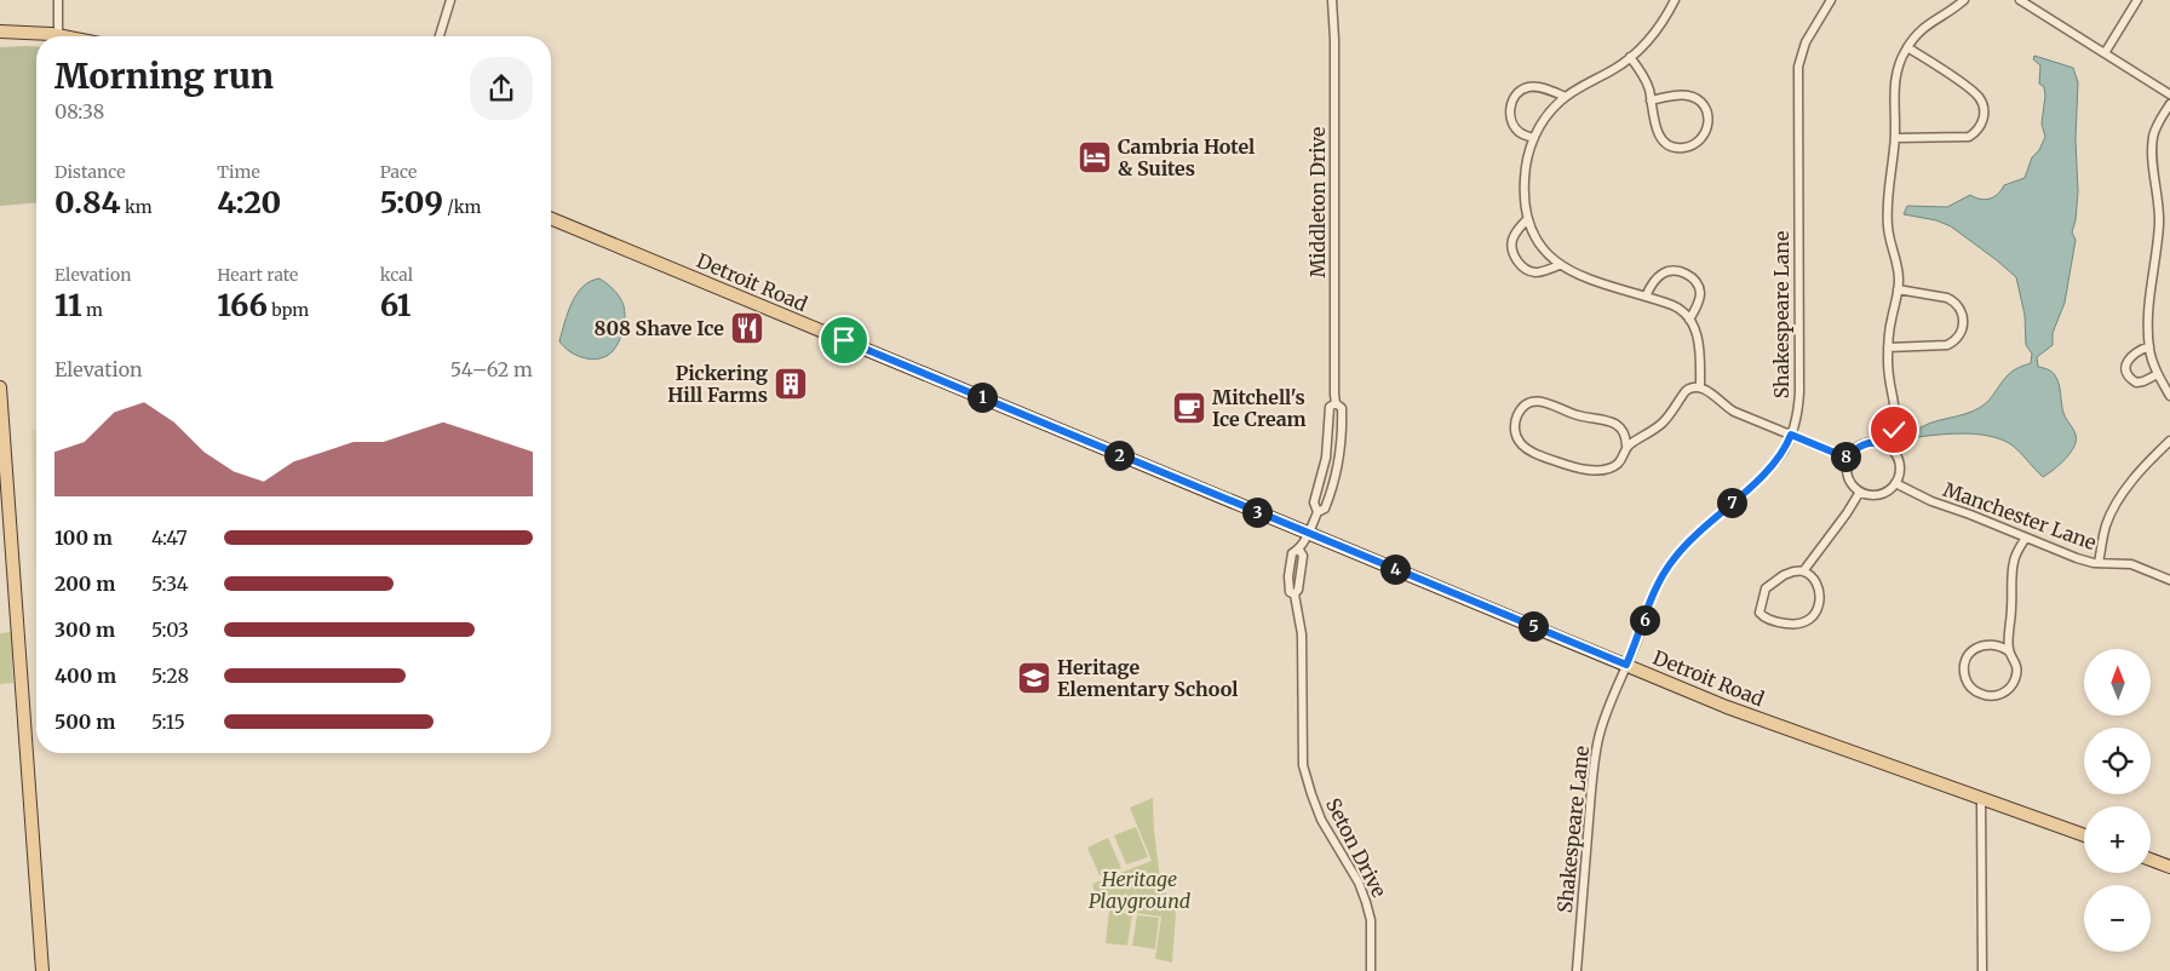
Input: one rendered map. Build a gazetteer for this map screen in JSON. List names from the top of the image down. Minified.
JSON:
{"streets":{"main road":["Detroit Road"],"street":["Middleton Drive","Shakespeare Lane","Manchester Lane","Seton Drive"]},"crossings":[["Middleton Drive","Detroit Road"],["Middleton Drive","Seton Drive"],["Detroit Road","Shakespeare Lane"],["Detroit Road","Seton Drive"]],"parks":["Heritage Playground"],"places":{"hotel":["Cambria Hotel & Suites"],"restaurant":["808 Shave Ice"],"building":["Pickering Hill Farms"],"cafe":["Mitchell's Ice Cream"],"school or university":["Heritage Elementary School"]},"north":"top","page":{"heading":["Morning run","08:38"],"stats":[["Distance","0.84 km"],["Time","4:20"],["Pace","5:09 /km"],["Elevation","11 m"],["Heart rate","166 bpm"],["kcal","61"]],"chart":["Elevation","54–62 m"],"pins":["1","2","8","7","3","4","6","5"],"list":[{"name":"100 m","note":"4:47"},{"name":"200 m","note":"5:34"},{"name":"300 m","note":"5:03"},{"name":"400 m","note":"5:28"},{"name":"500 m","note":"5:15"}],"map_buttons":["+","−"]}}
